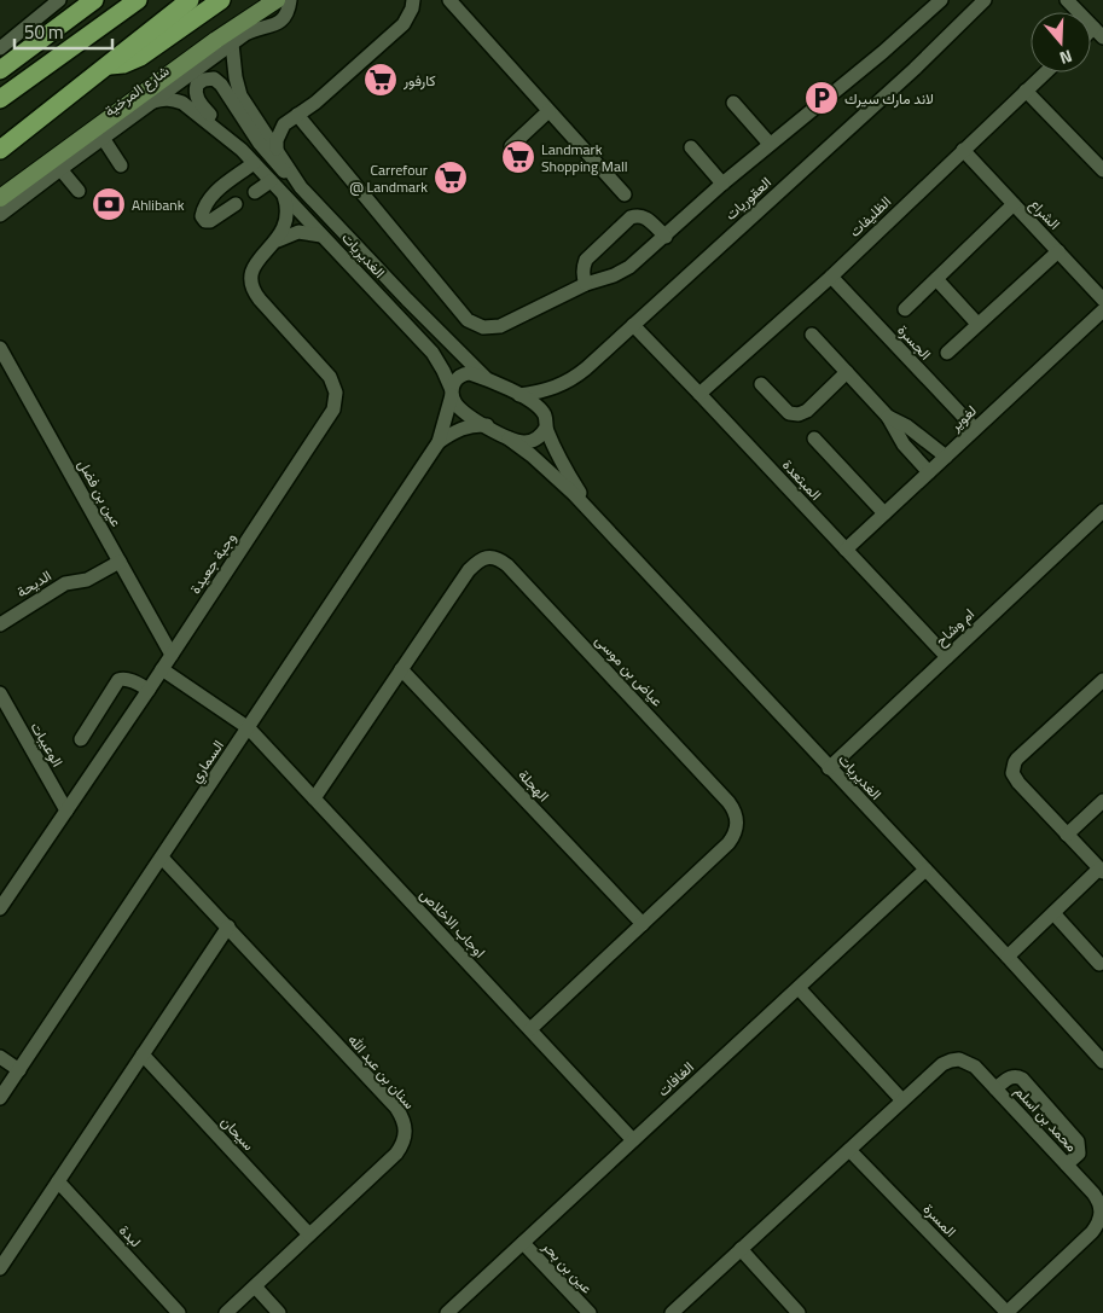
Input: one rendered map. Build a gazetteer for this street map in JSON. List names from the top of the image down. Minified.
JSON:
{"streets":{"main road":["شارع المرخية"],"street":["العقوريات","الشراع","الظليفات","الغديريات","الجسرة","لغوير","المبتعدة","عين بن فضل","وجبة جعيدة","الديحة","ام وشاح","عياض بن موسى","الوعيبات","السماري","الهجلة","اوجاب الاخلاص","سنان بن عبد الله","الغافات","محمد بن اسلم","سيحان","المسرة","لبدة","عين بن بحر"]},"crossings":[["شارع المرخية","الغديريات"],["العقوريات","الغديريات"],["العقوريات","المبتعدة"],["الشراع","الظليفات"],["الظليفات","الجسرة"],["الظليفات","المبتعدة"],["الغديريات","وجبة جعيدة"],["الغديريات","ام وشاح"],["الغديريات","السماري"],["الغديريات","الغافات"],["الجسرة","لغوير"],["لغوير","المبتعدة"],["المبتعدة","ام وشاح"],["عين بن فضل","وجبة جعيدة"],["عين بن فضل","الديحة"],["وجبة جعيدة","الوعيبات"],["وجبة جعيدة","اوجاب الاخلاص"],["عياض بن موسى","الهجلة"],["عياض بن موسى","اوجاب الاخلاص"],["السماري","اوجاب الاخلاص"],["السماري","سنان بن عبد الله"],["اوجاب الاخلاص","الغافات"],["سنان بن عبد الله","سيحان"],["الغافات","عين بن بحر"],["محمد بن اسلم","المسرة"]],"places":{"supermarket":["كارفور","Landmark Shopping Mall","Carrefour @ Landmark"],"parking":["لاند مارك سيرك"],"bank":["Ahlibank"]},"scale_bar":"50 m","north":"bottom"}
